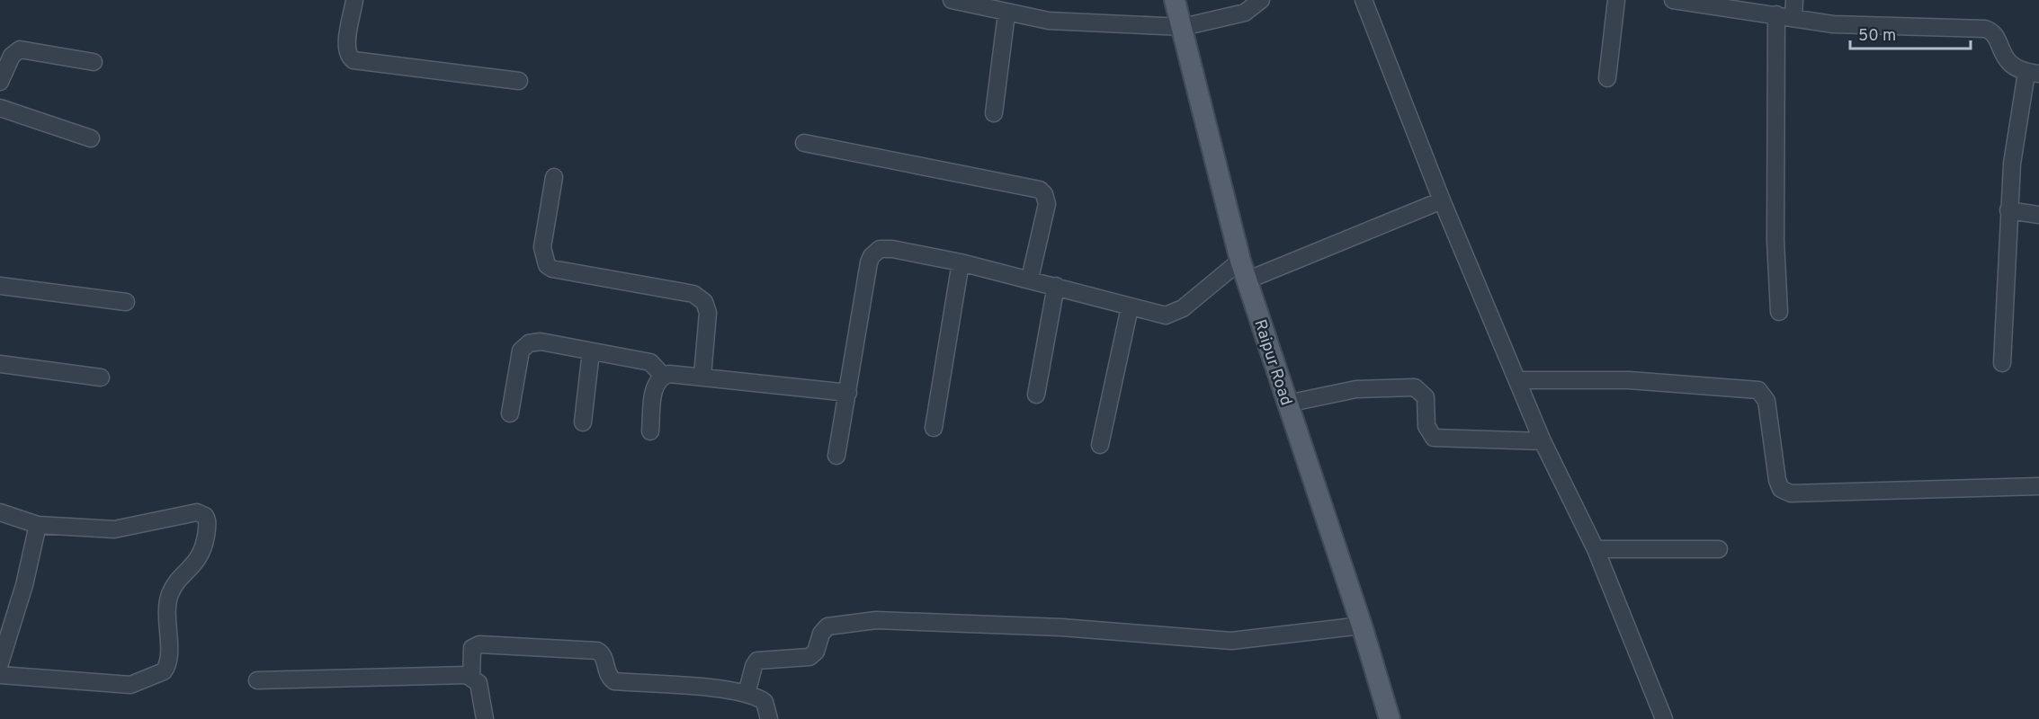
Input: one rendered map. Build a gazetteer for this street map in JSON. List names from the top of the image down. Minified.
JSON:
{"streets":{"main road":["Raipur Road"]},"scale_bar":"50 m"}
